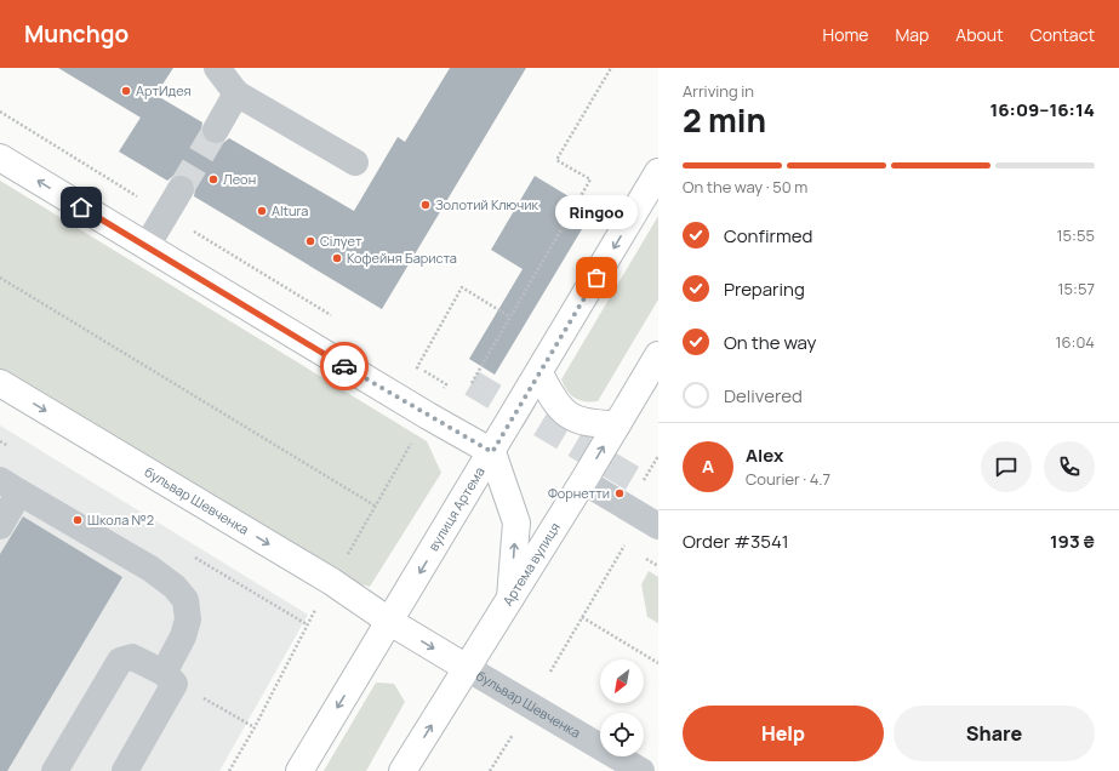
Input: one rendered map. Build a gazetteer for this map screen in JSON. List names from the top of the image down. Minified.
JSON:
{"streets":{"main road":["бульвар Шевченка","вулиця Артема","Артема вулиця"]},"crossings":[["бульвар Шевченка","вулиця Артема"],["бульвар Шевченка","Артема вулиця"]],"one_way":["вулиця Артема","Артема вулиця"],"places":["АртИдея","Леон","Золотий Ключик","Altura","Сілует","Кофейня Бариста","Ringoo","Форнетти","Школа №2"],"north":"bottom left","page":{"header":"Munchgo","nav":["Home","Map","About","Contact"],"heading":["2 min","Arriving in","16:09–16:14"],"panel":["Alex","Courier · 4.7","Order #3541","193 ₴"],"bar":"On the way · 50 m","bubble":"Ringoo","list":[["Confirmed","15:55"],["Preparing","15:57"],["On the way","16:04"],"Delivered"],"round":"A","buttons":["Help","Share"]}}
